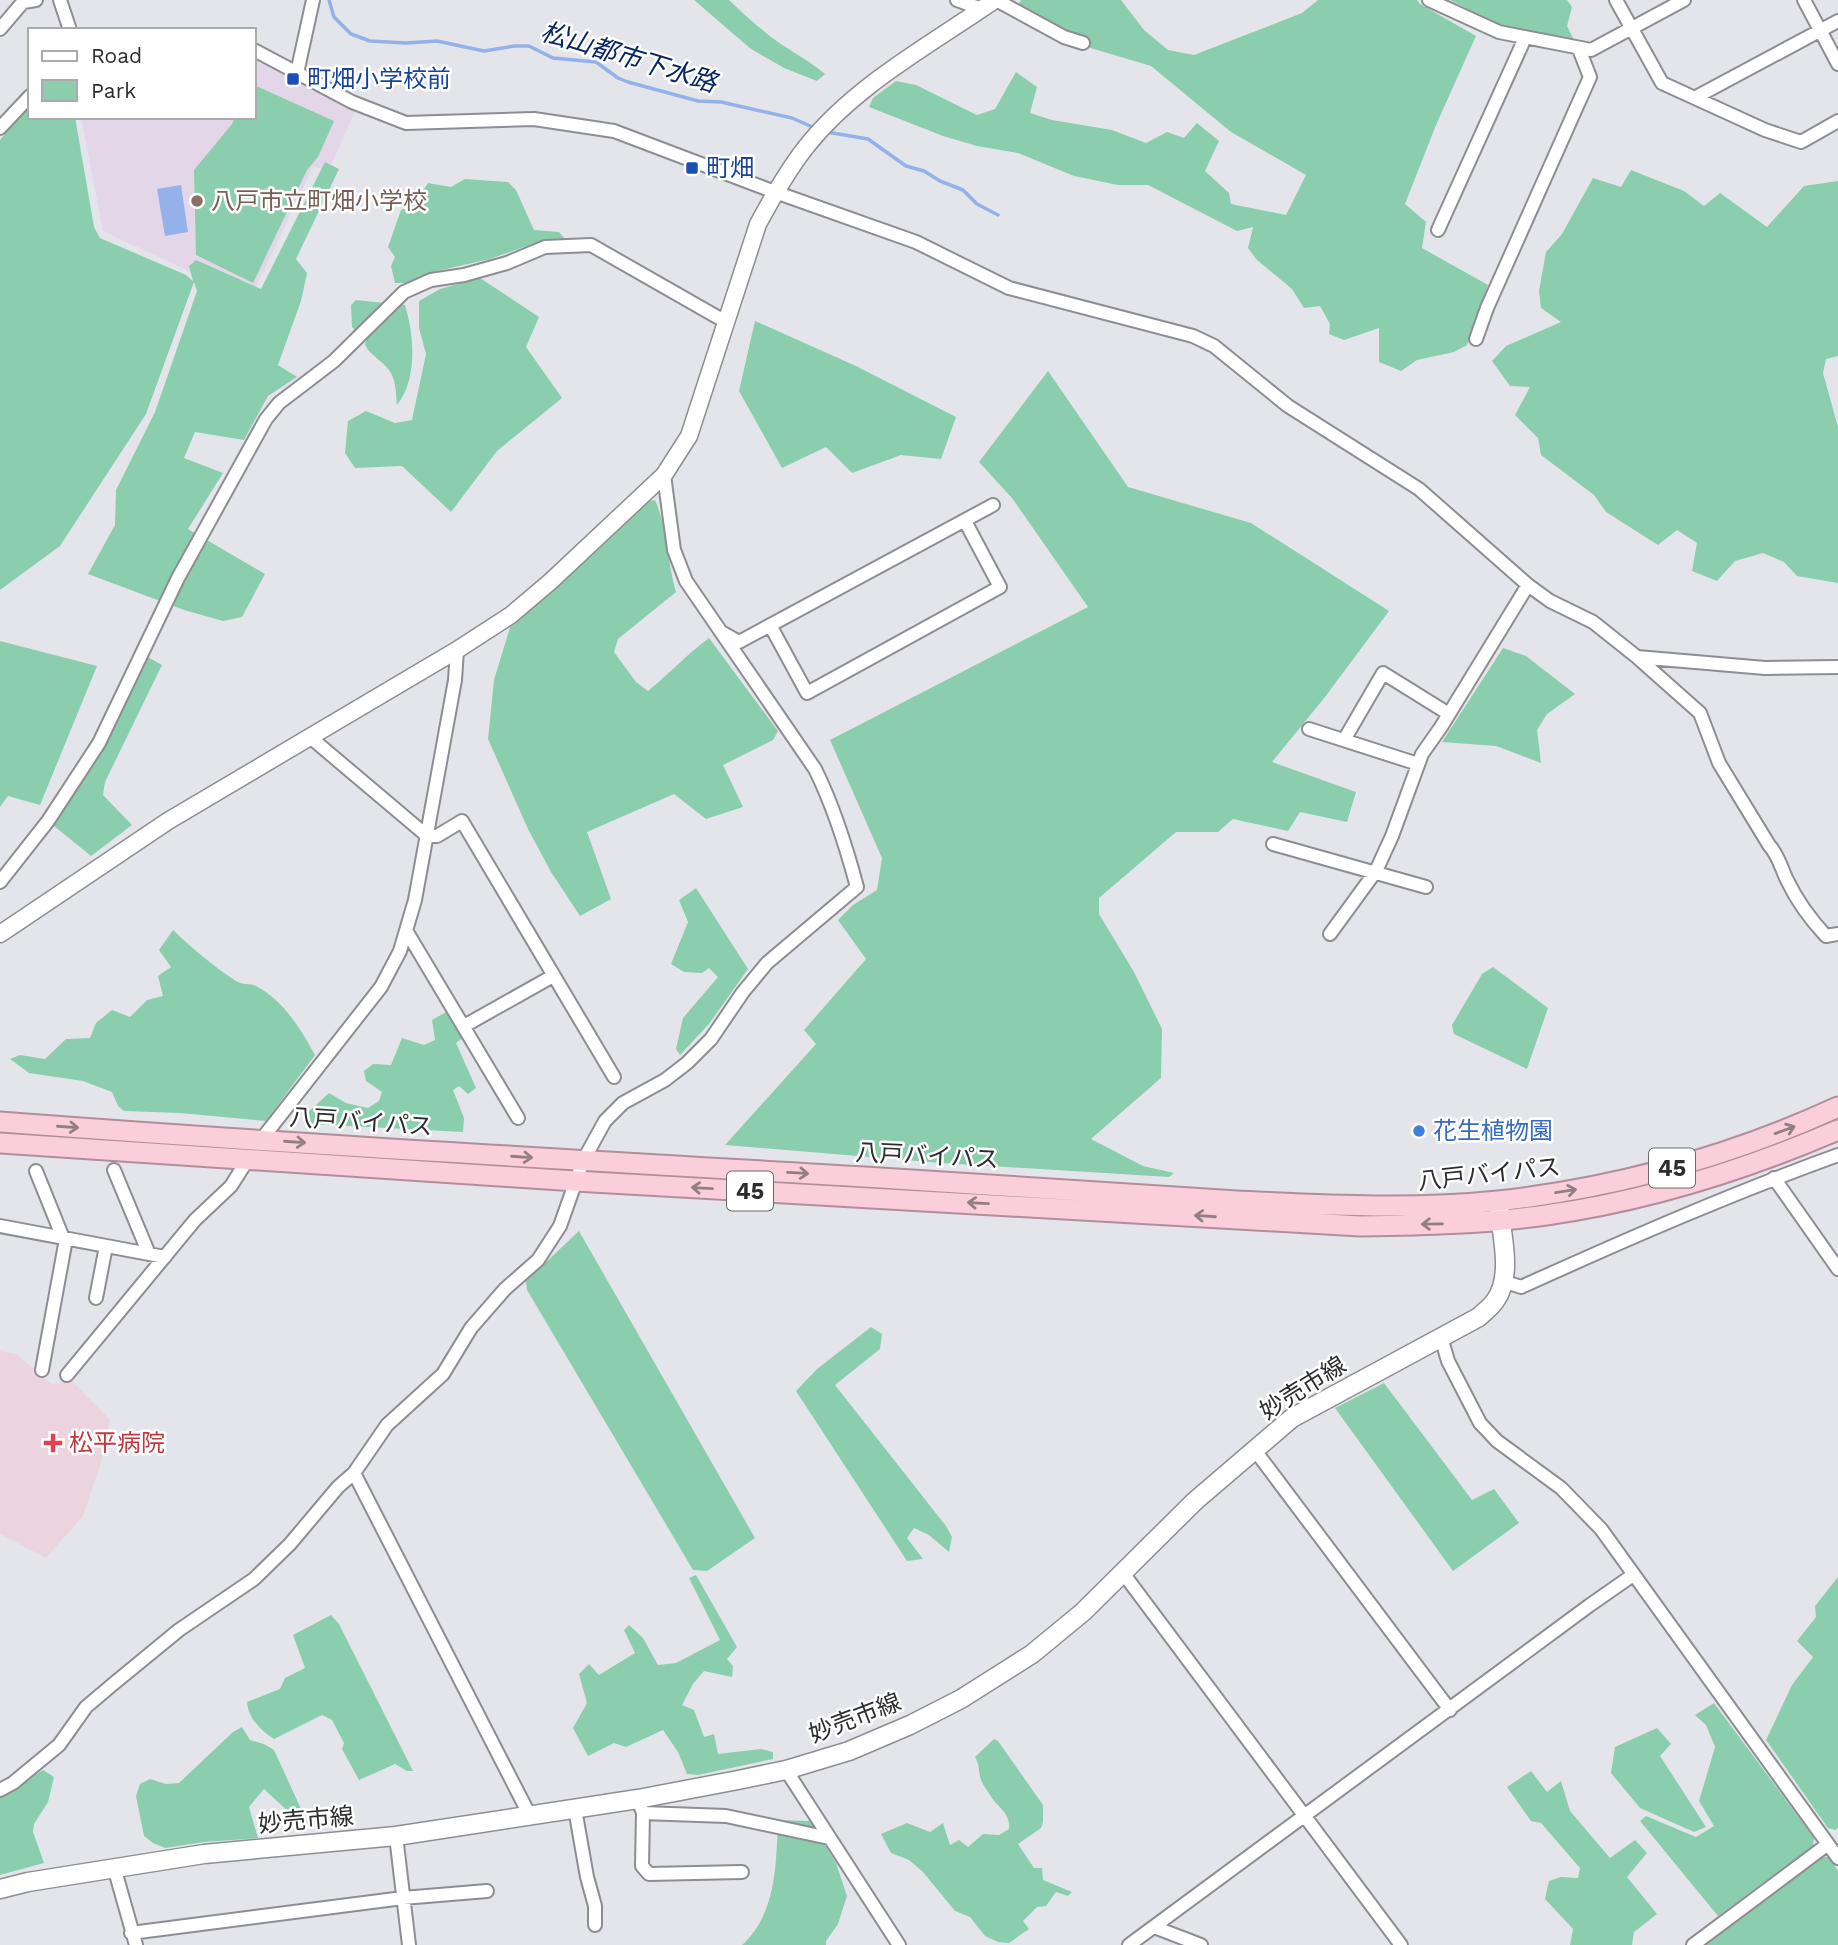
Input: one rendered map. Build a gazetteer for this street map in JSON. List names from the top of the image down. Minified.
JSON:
{"streets":{"highway":["八戸バイパス","45"],"main road":["妙売市線"]},"water":["松山都市下水路"],"places":{"transit":["町畑小学校前","町畑"],"other":["八戸市立町畑小学校","花生植物園"],"health":["松平病院"]},"legend":["Road","Park"]}
